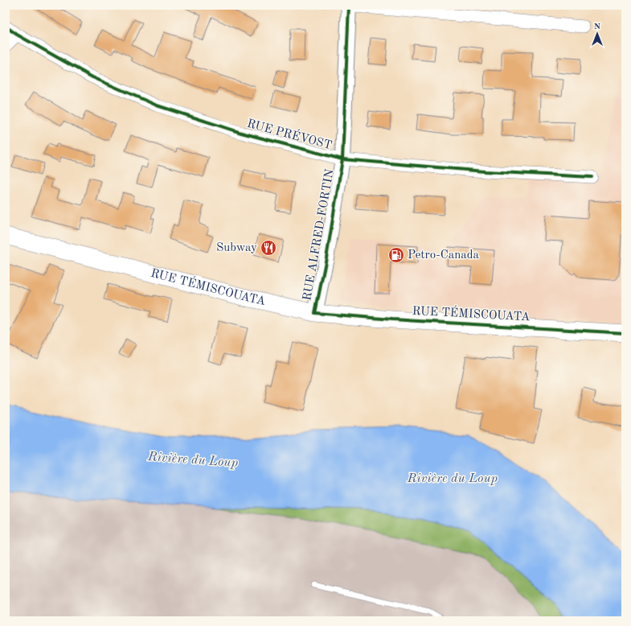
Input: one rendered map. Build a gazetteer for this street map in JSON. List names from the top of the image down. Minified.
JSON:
{"streets":{"main road":["RUE TÉMISCOUATA"],"street":["RUE PRÉVOST","RUE ALFRED-FORTIN"]},"crossings":[["RUE PRÉVOST","RUE ALFRED-FORTIN"],["RUE ALFRED-FORTIN","RUE TÉMISCOUATA"]],"water":["Rivière du Loup"],"places":{"restaurant":["Subway"],"fuel station":["Petro-Canada"]},"north":"top"}
